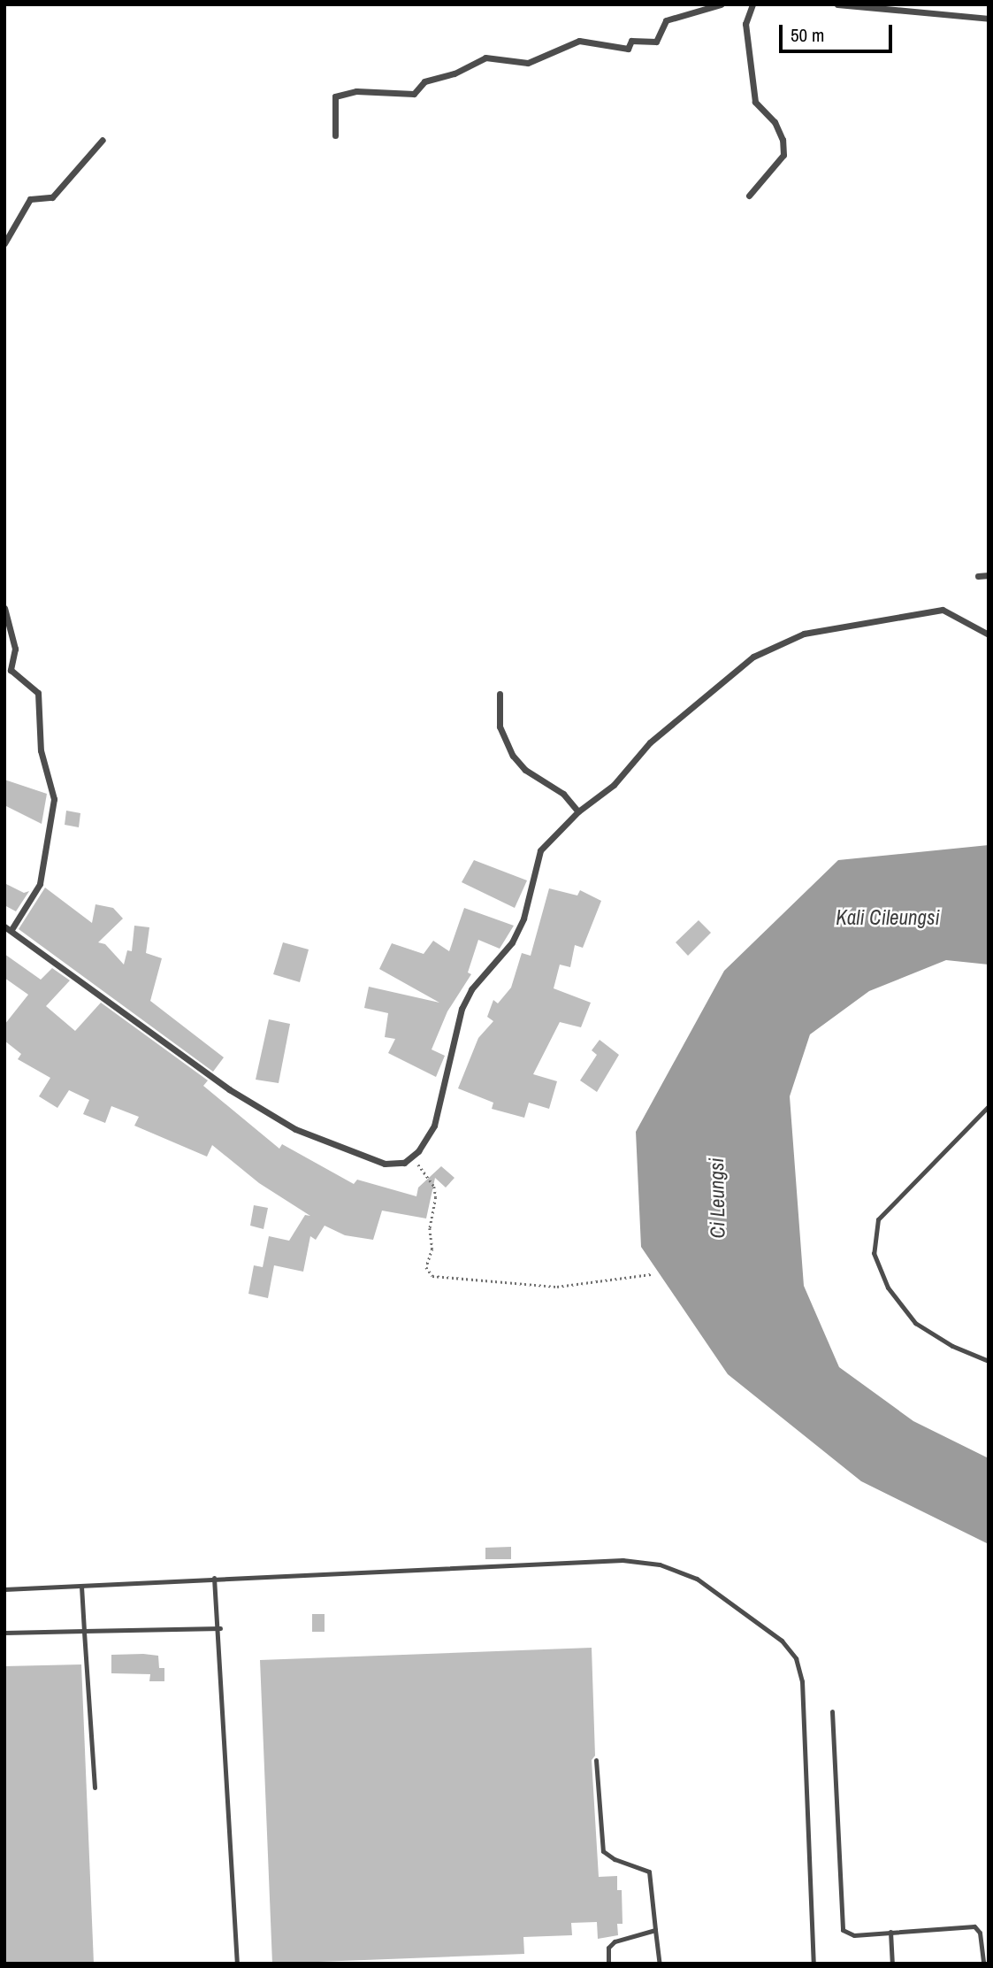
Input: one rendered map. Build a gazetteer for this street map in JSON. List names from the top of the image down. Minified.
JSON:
{"water":["Kali Cileungsi","Ci Leungsi"],"scale_bar":"50 m"}
